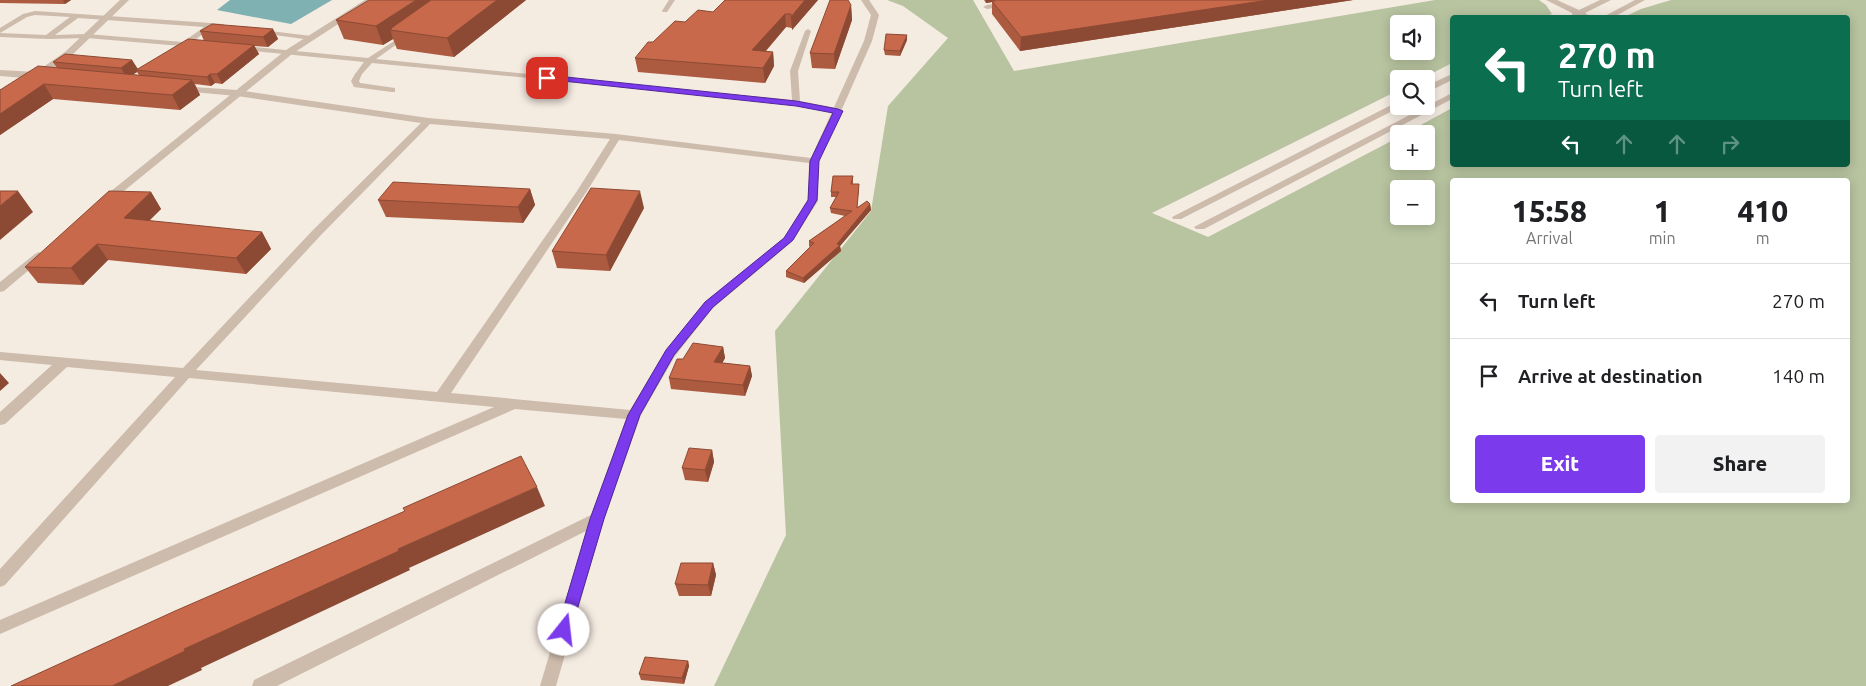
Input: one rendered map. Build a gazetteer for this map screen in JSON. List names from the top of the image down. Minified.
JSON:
{"page":{"map_buttons":["+","−"],"turn":["270 m","Turn left"],"eta":["15:58","Arrival","1","min","410","m"],"list":[{"name":"Turn left","value":"270 m"},{"name":"Arrive at destination","value":"140 m"}],"buttons":["Exit","Share"]}}
